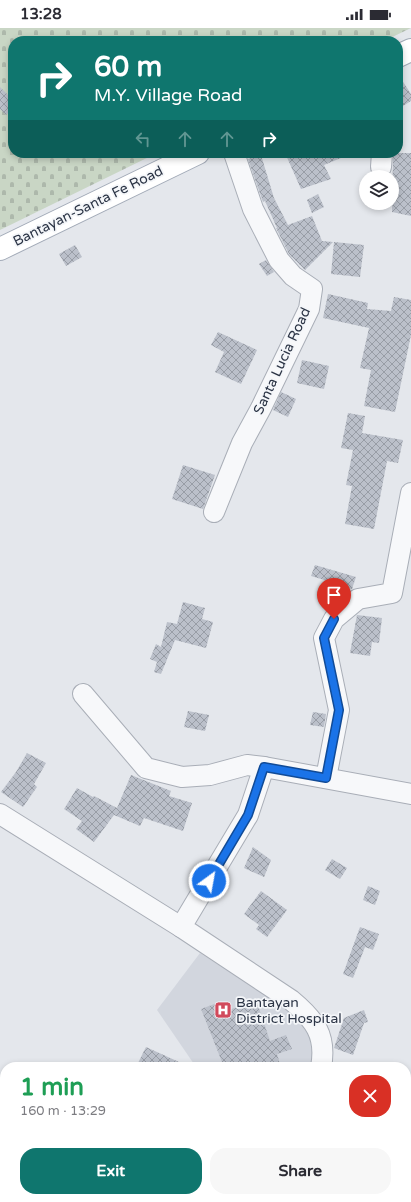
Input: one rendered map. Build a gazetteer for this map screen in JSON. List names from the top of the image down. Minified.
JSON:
{"streets":{"main road":["Bantayan-Santa Fe Road"],"street":["Santa Lucia Road"]},"places":{"hospital":["Bantayan District Hospital"]},"page":{"status":"13:28","turn":["60 m","M.Y. Village Road"],"heading":["1 min","160 m · 13:29"],"buttons":["Exit","Share"]}}
